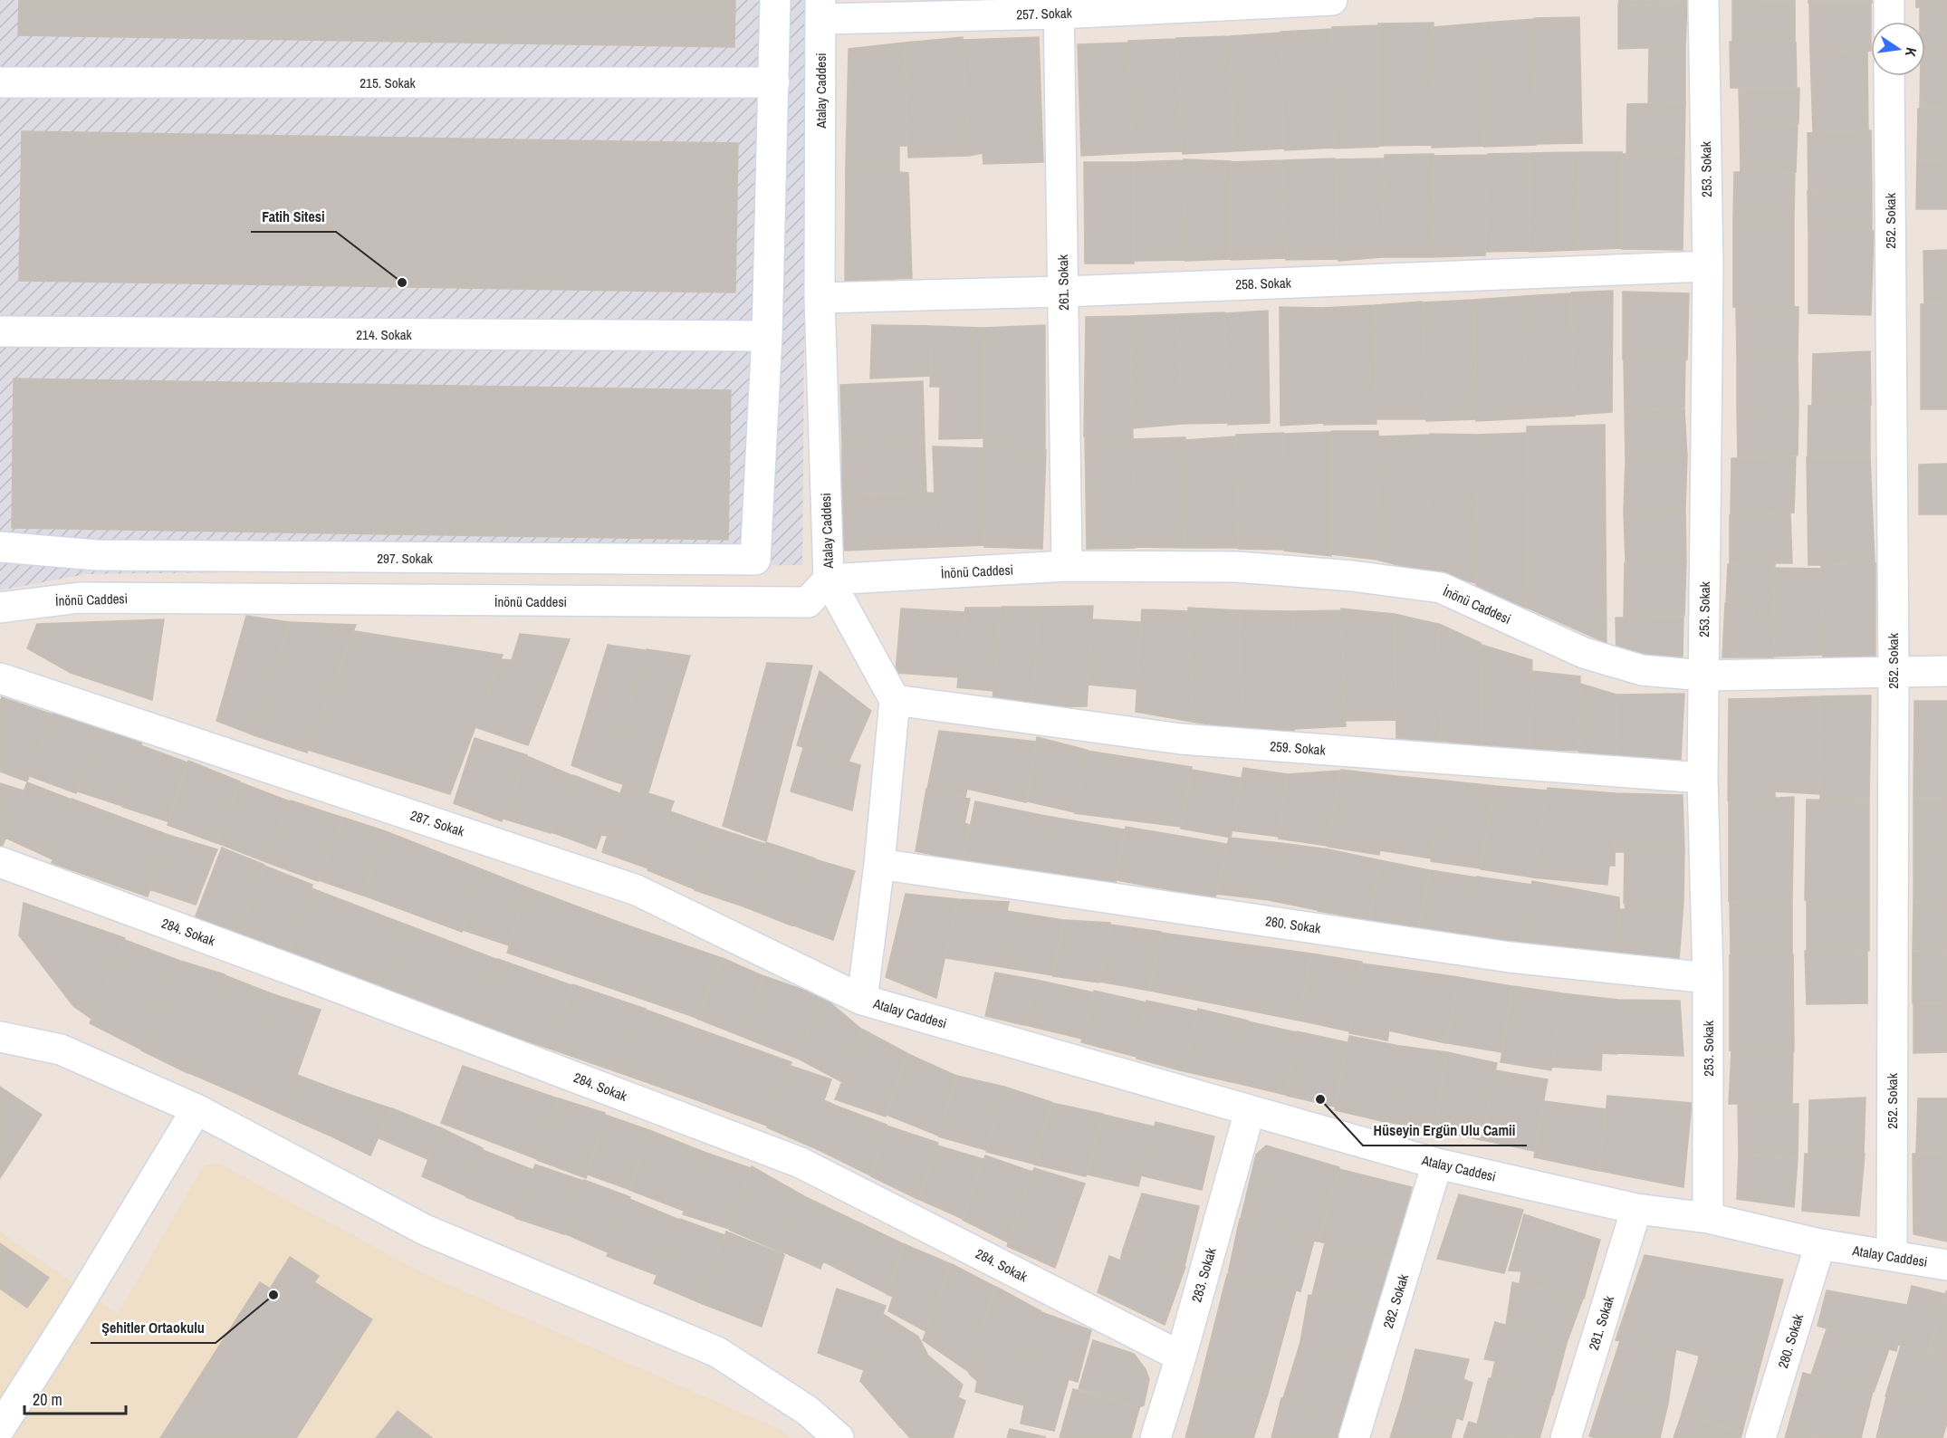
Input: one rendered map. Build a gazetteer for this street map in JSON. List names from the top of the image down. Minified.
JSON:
{"streets":{"street":["257. Sokak","215. Sokak","Atalay Caddesi","253. Sokak","252. Sokak","261. Sokak","258. Sokak","214. Sokak","297. Sokak","İnönü Caddesi","259. Sokak","287. Sokak","260. Sokak","284. Sokak","283. Sokak","282. Sokak","281. Sokak","280. Sokak"]},"crossings":[["257. Sokak","Atalay Caddesi"],["257. Sokak","261. Sokak"],["Atalay Caddesi","253. Sokak"],["Atalay Caddesi","252. Sokak"],["Atalay Caddesi","258. Sokak"],["Atalay Caddesi","İnönü Caddesi"],["Atalay Caddesi","259. Sokak"],["Atalay Caddesi","287. Sokak"],["Atalay Caddesi","260. Sokak"],["Atalay Caddesi","283. Sokak"],["Atalay Caddesi","282. Sokak"],["Atalay Caddesi","281. Sokak"],["Atalay Caddesi","280. Sokak"],["253. Sokak","258. Sokak"],["253. Sokak","İnönü Caddesi"],["253. Sokak","259. Sokak"],["253. Sokak","260. Sokak"],["252. Sokak","İnönü Caddesi"],["261. Sokak","258. Sokak"],["261. Sokak","İnönü Caddesi"],["214. Sokak","297. Sokak"],["284. Sokak","283. Sokak"]],"places":["Fatih Sitesi","Hüseyin Ergün Ulu Camii","Şehitler Ortaokulu"],"scale_bar":"20 m","north":"right"}
